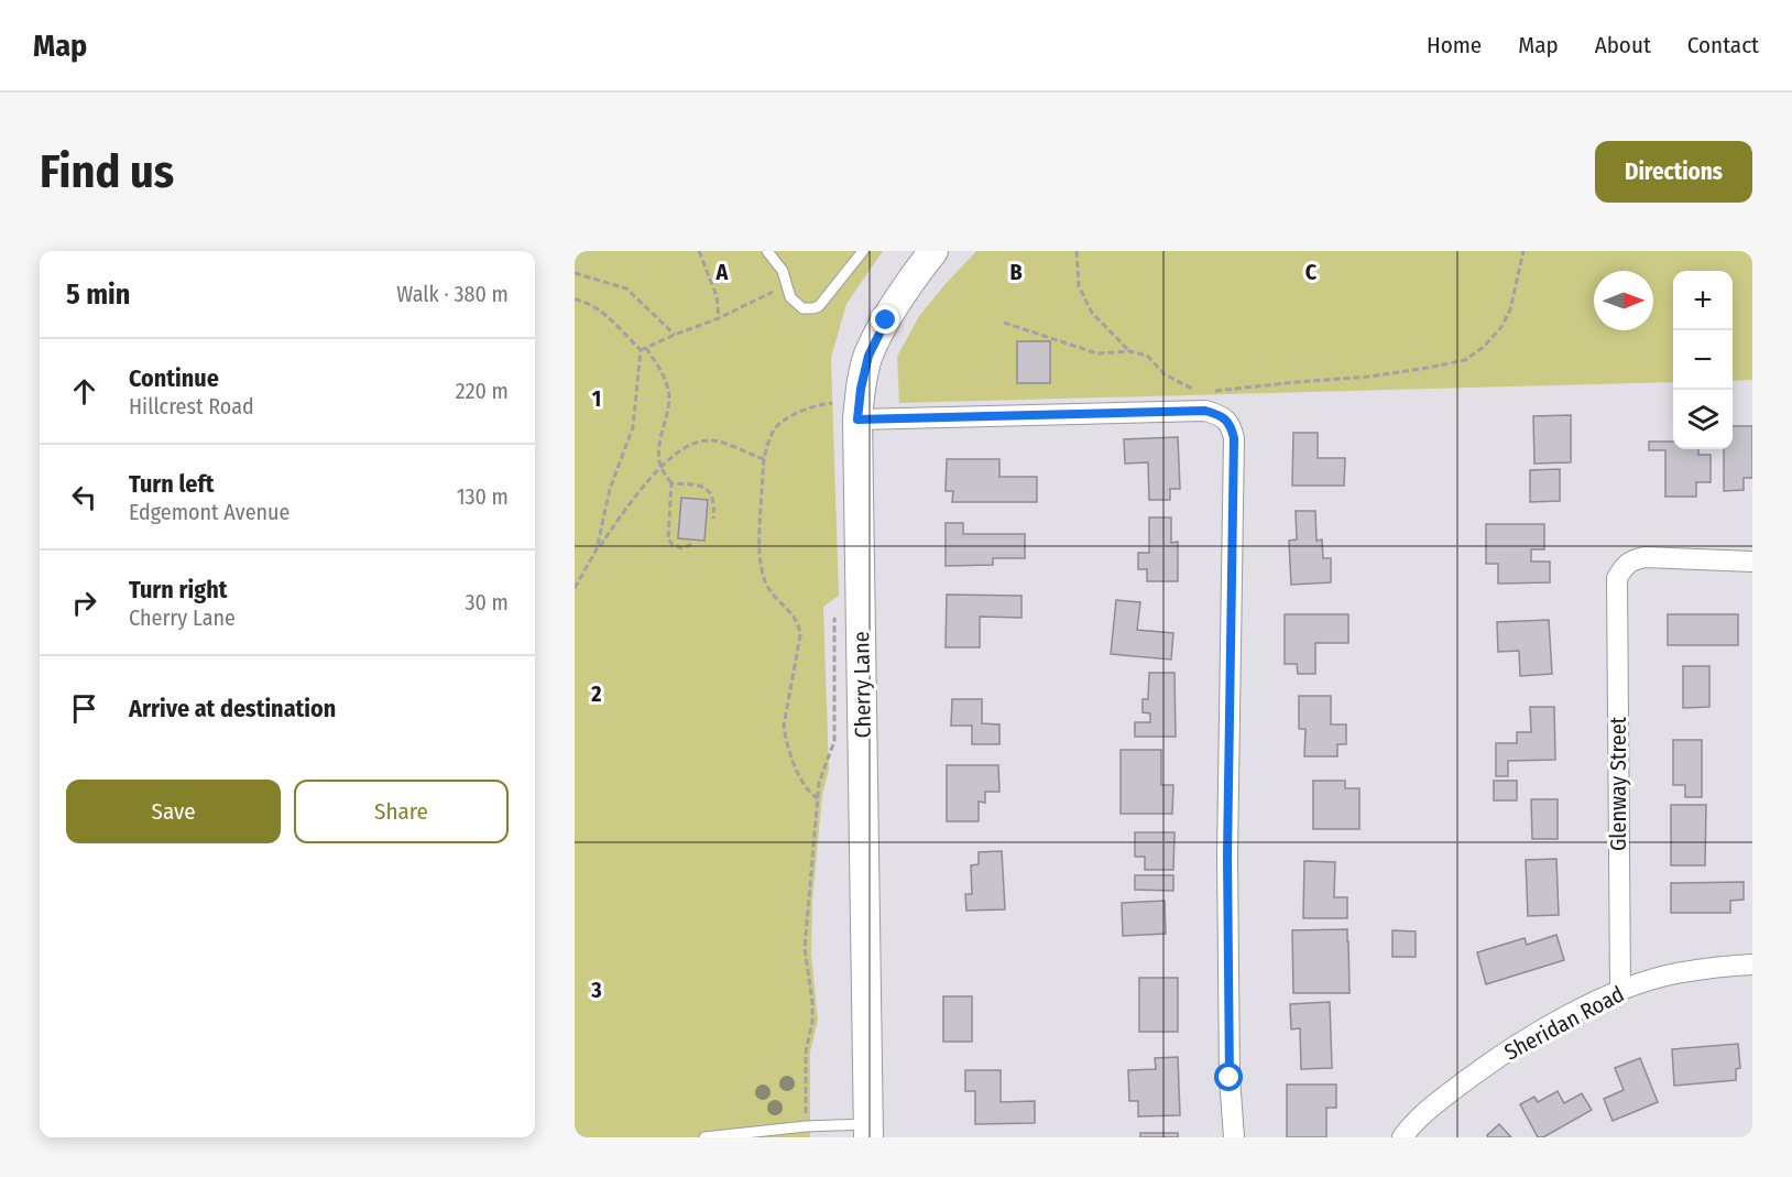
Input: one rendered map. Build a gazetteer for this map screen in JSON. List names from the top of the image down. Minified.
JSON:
{"streets":{"street":["Cherry Lane","Glenway Street","Sheridan Road"]},"crossings":[["Glenway Street","Sheridan Road"]],"north":"right","page":{"header":"Map","nav":["Home","Map","About","Contact"],"buttons":["Directions",["Save","Share"]],"title":"Find us","heading":["5 min","Walk · 380 m"],"map_buttons":["+","−"],"list":[["Continue","Hillcrest Road","220 m"],["Turn left","Edgemont Avenue","130 m"],["Turn right","Cherry Lane","30 m"],"Arrive at destination"]},"grid":{"columns":["A","B","C"],"rows":["1","2","3"]}}
